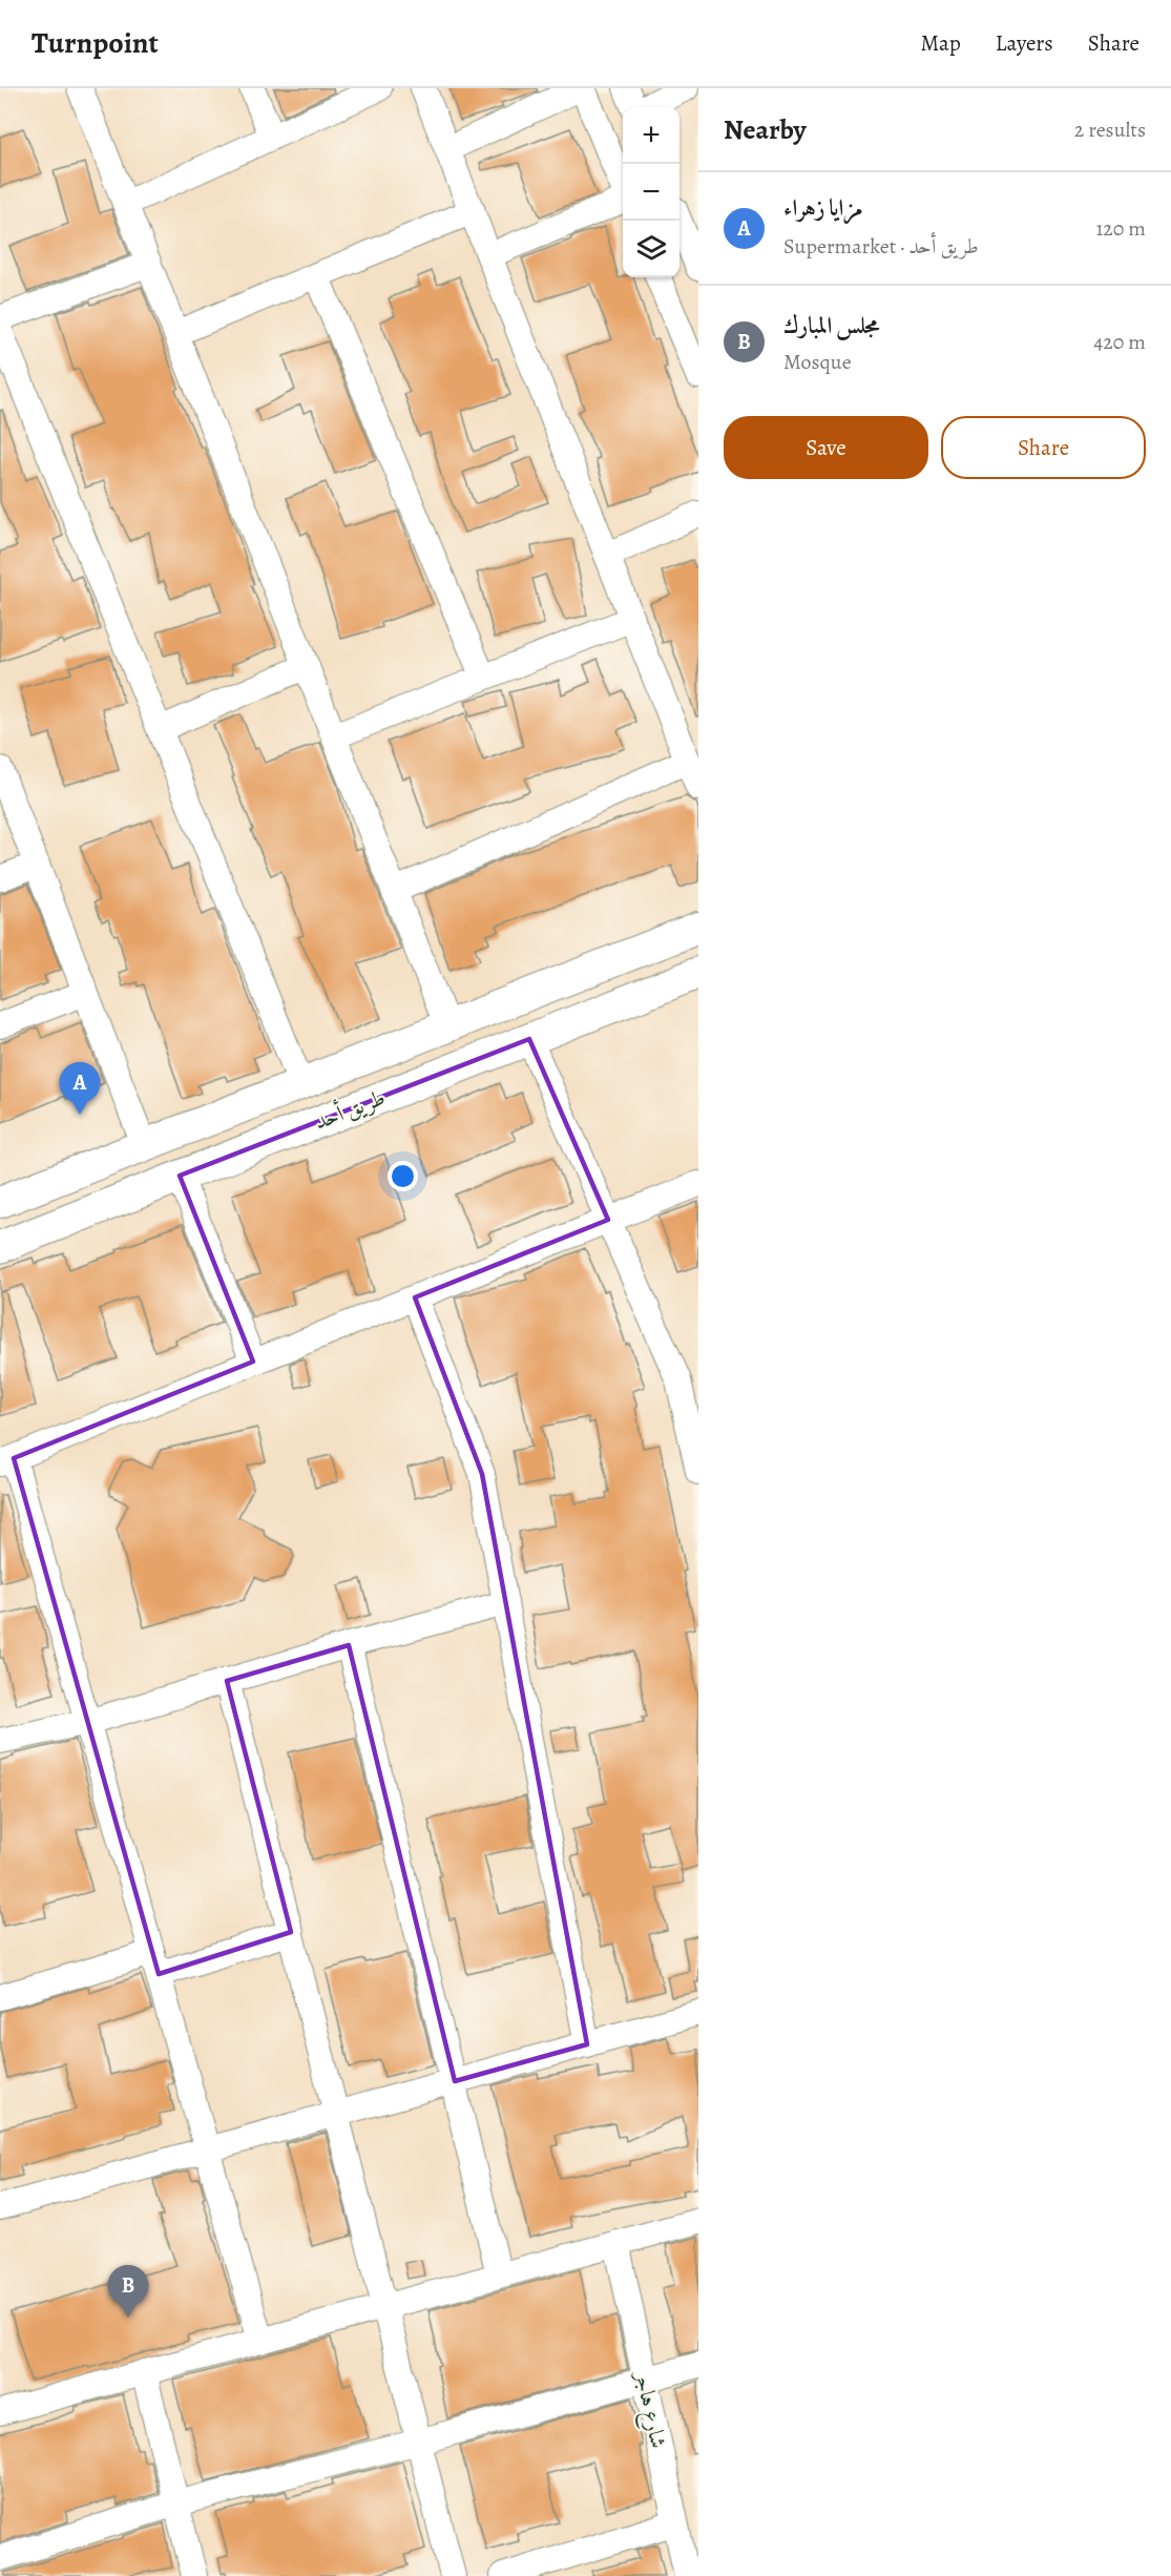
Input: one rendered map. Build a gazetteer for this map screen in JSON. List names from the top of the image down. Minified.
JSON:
{"streets":{"main road":["طريق أحد"],"street":["شارع هاجر"]},"page":{"header":"Turnpoint","nav":["Map","Layers","Share"],"heading":["Nearby","2 results"],"map_buttons":["+","−"],"list":[{"mark":"A","name":"مزايا زهراء","note":"Supermarket · طريق أحد","value":"120 m"},{"mark":"B","name":"مجلس المبارك","note":"Mosque","value":"420 m"}],"buttons":["Save","Share"],"pins":["A","B"]}}
